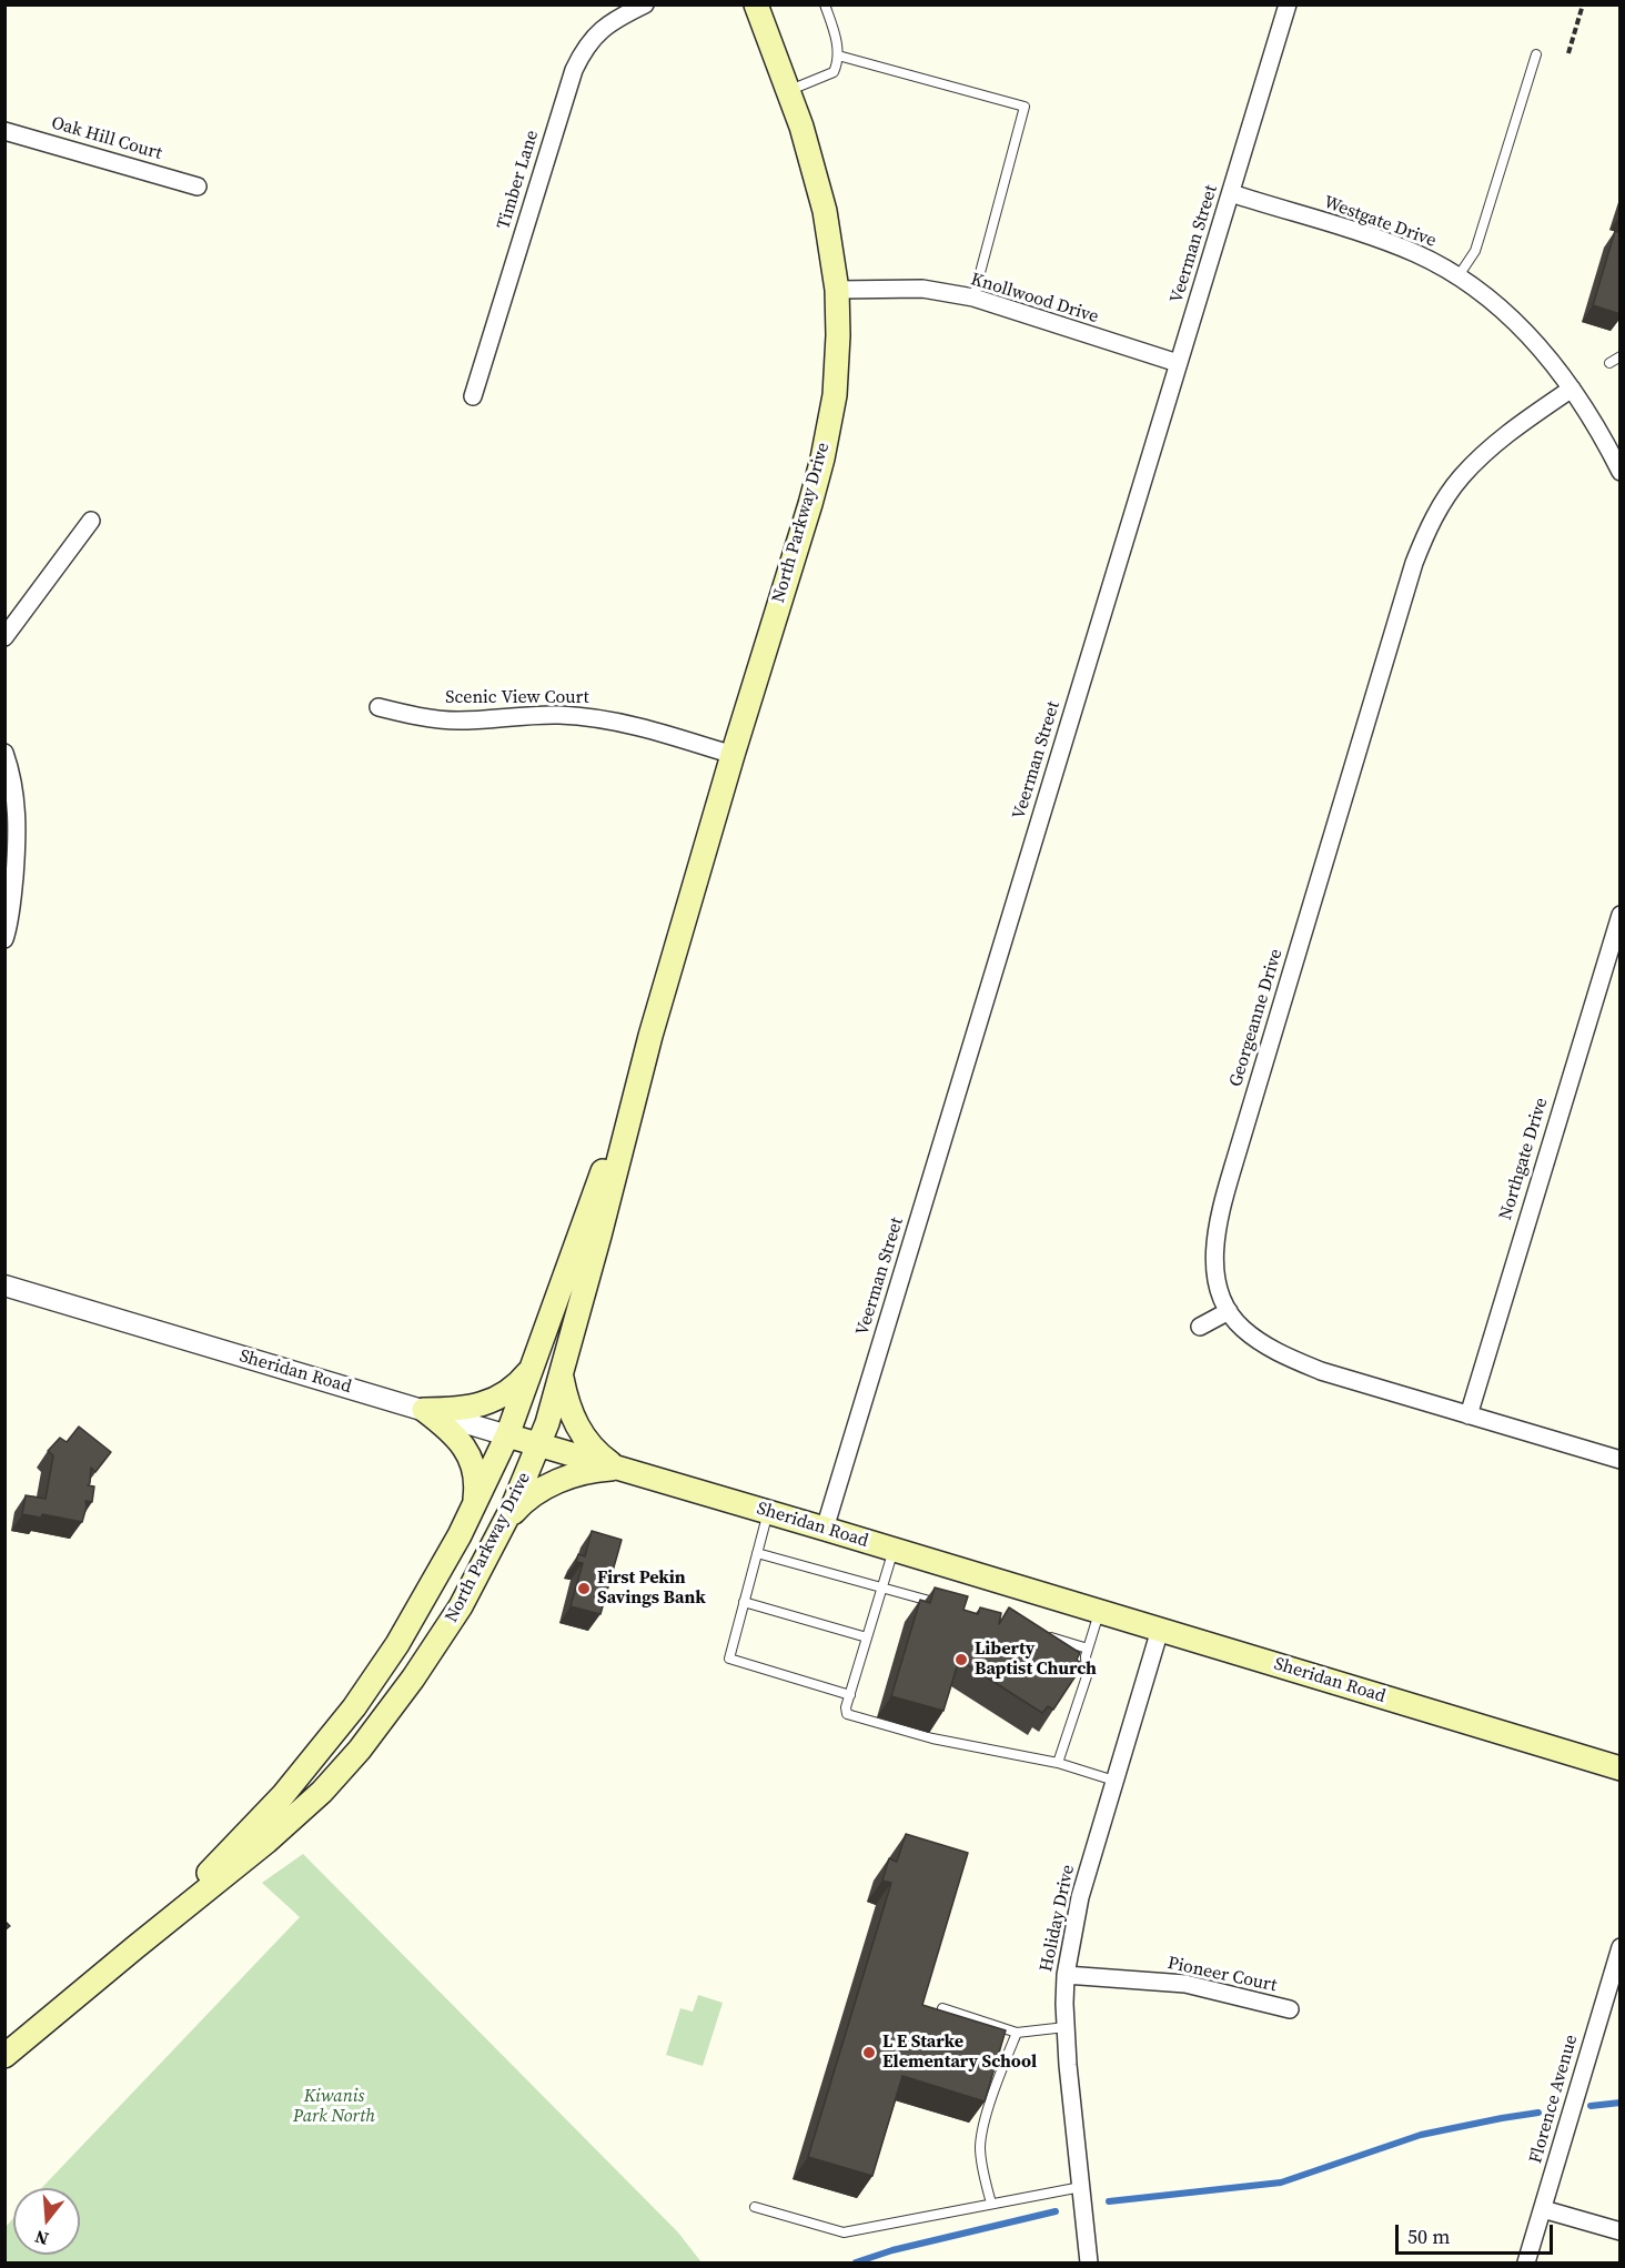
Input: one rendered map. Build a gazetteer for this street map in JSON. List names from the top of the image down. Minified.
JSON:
{"streets":{"main road":["North Parkway Drive","Sheridan Road"],"street":["Oak Hill Court","Timber Lane","Westgate Drive","Veerman Street","Knollwood Drive","Scenic View Court","Georgeanne Drive","Northgate Drive","Holiday Drive","Pioneer Court","Florence Avenue"]},"crossings":[["Westgate Drive","Veerman Street"],["Westgate Drive","Georgeanne Drive"],["Veerman Street","Knollwood Drive"],["Veerman Street","Sheridan Road"],["Knollwood Drive","North Parkway Drive"],["North Parkway Drive","Scenic View Court"],["North Parkway Drive","Sheridan Road"],["Georgeanne Drive","Northgate Drive"],["Sheridan Road","Holiday Drive"],["Holiday Drive","Pioneer Court"]],"parks":["Kiwanis Park North"],"places":["First Pekin Savings Bank","Liberty Baptist Church","L E Starke Elementary School"],"scale_bar":"50 m","north":"bottom"}
